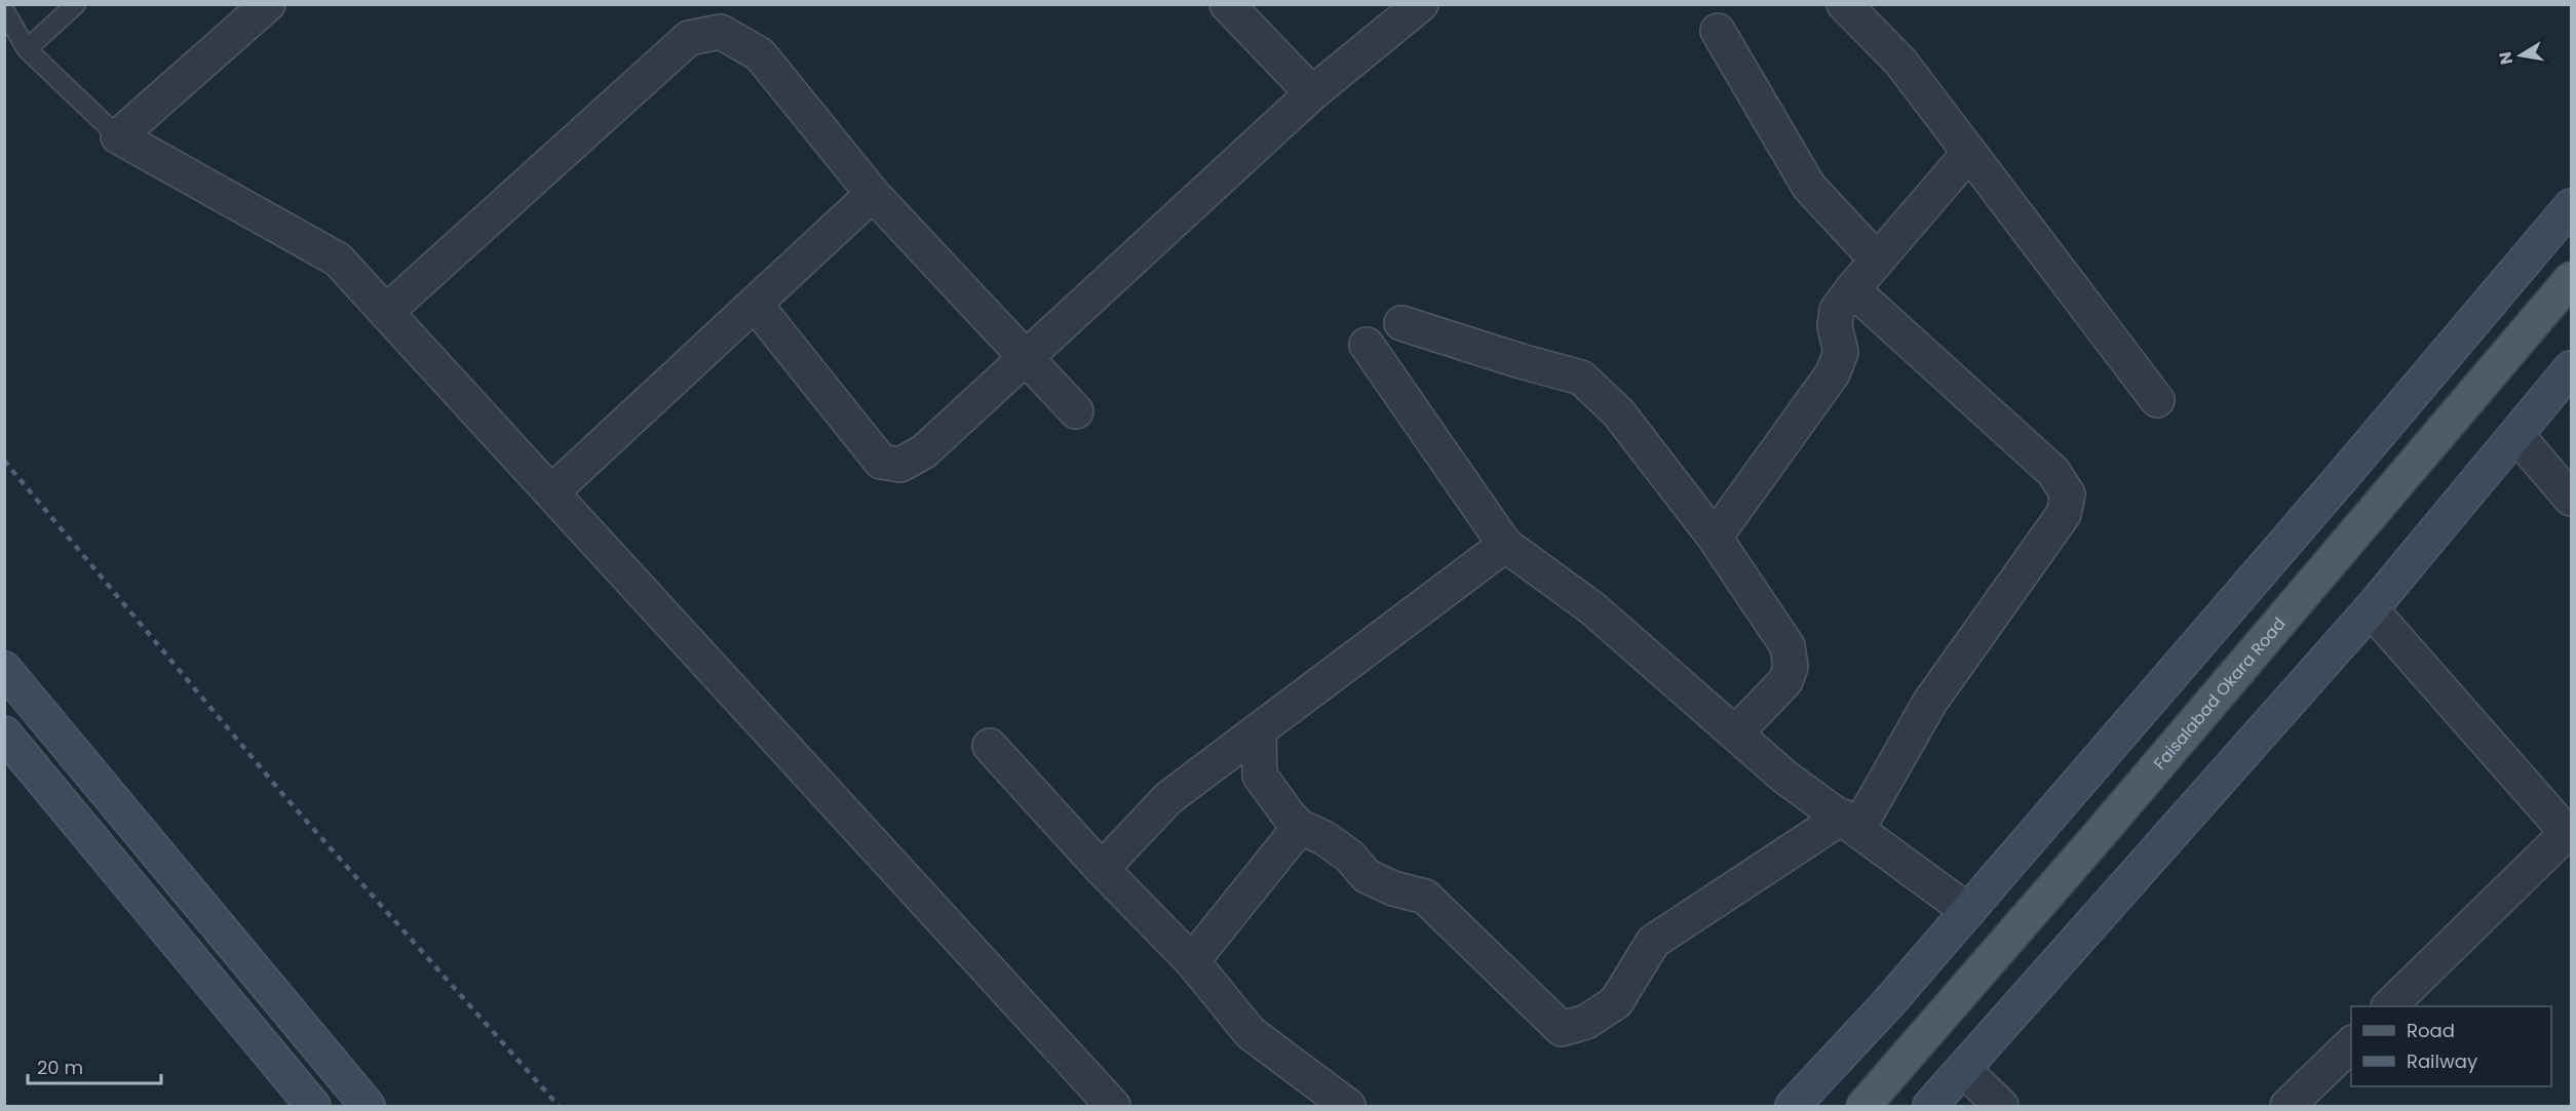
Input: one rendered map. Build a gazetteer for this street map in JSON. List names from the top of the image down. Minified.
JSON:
{"streets":{"main road":["Faisalabad Okara Road"]},"legend":["Road","Railway"],"scale_bar":"20 m","north":"left"}
